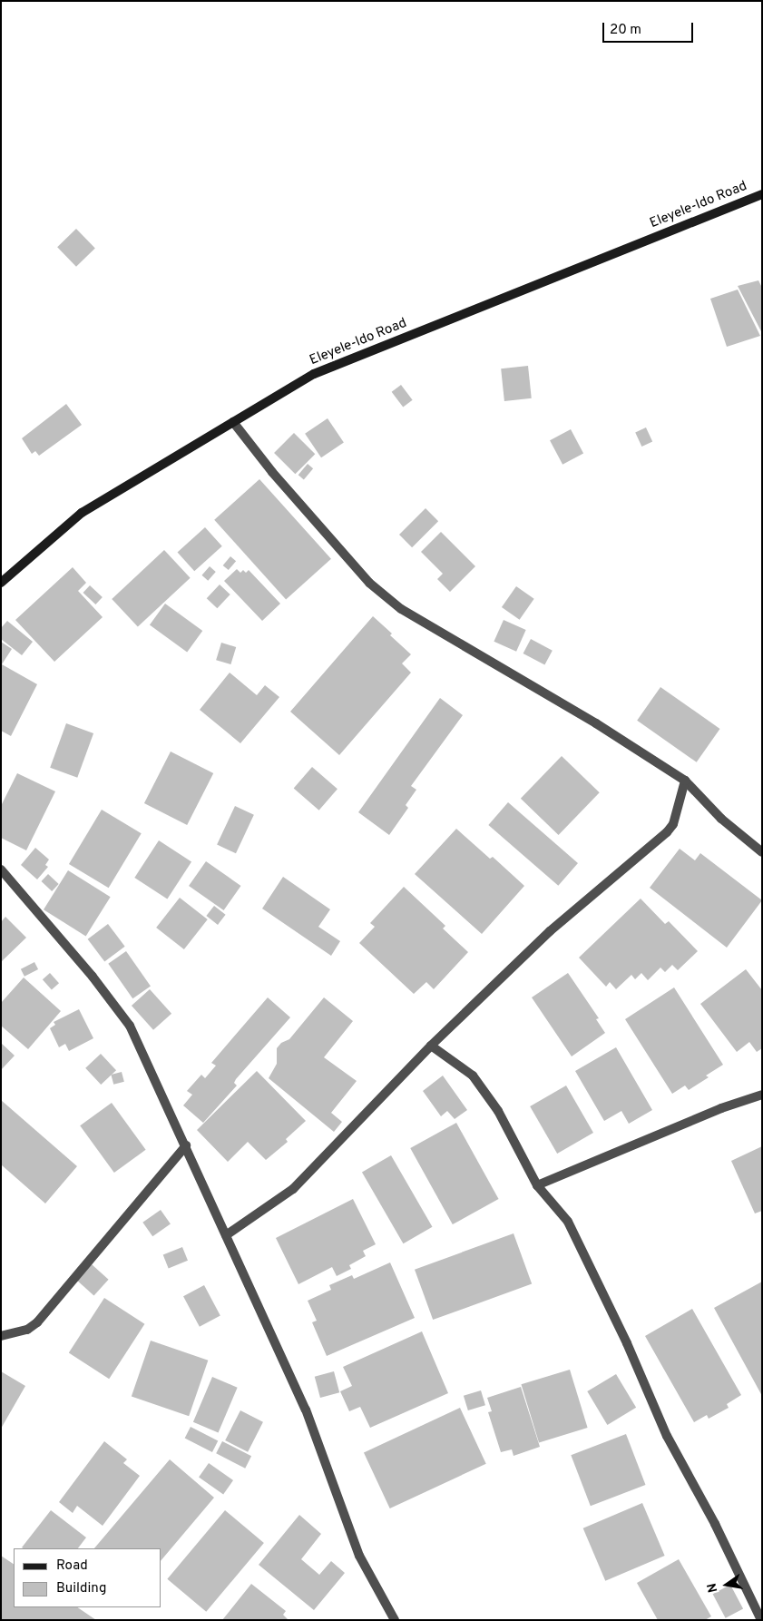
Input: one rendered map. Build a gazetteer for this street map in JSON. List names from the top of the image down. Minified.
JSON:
{"streets":{"main road":["Eleyele-Ido Road"]},"legend":["Road","Building"],"scale_bar":"20 m","north":"left"}
